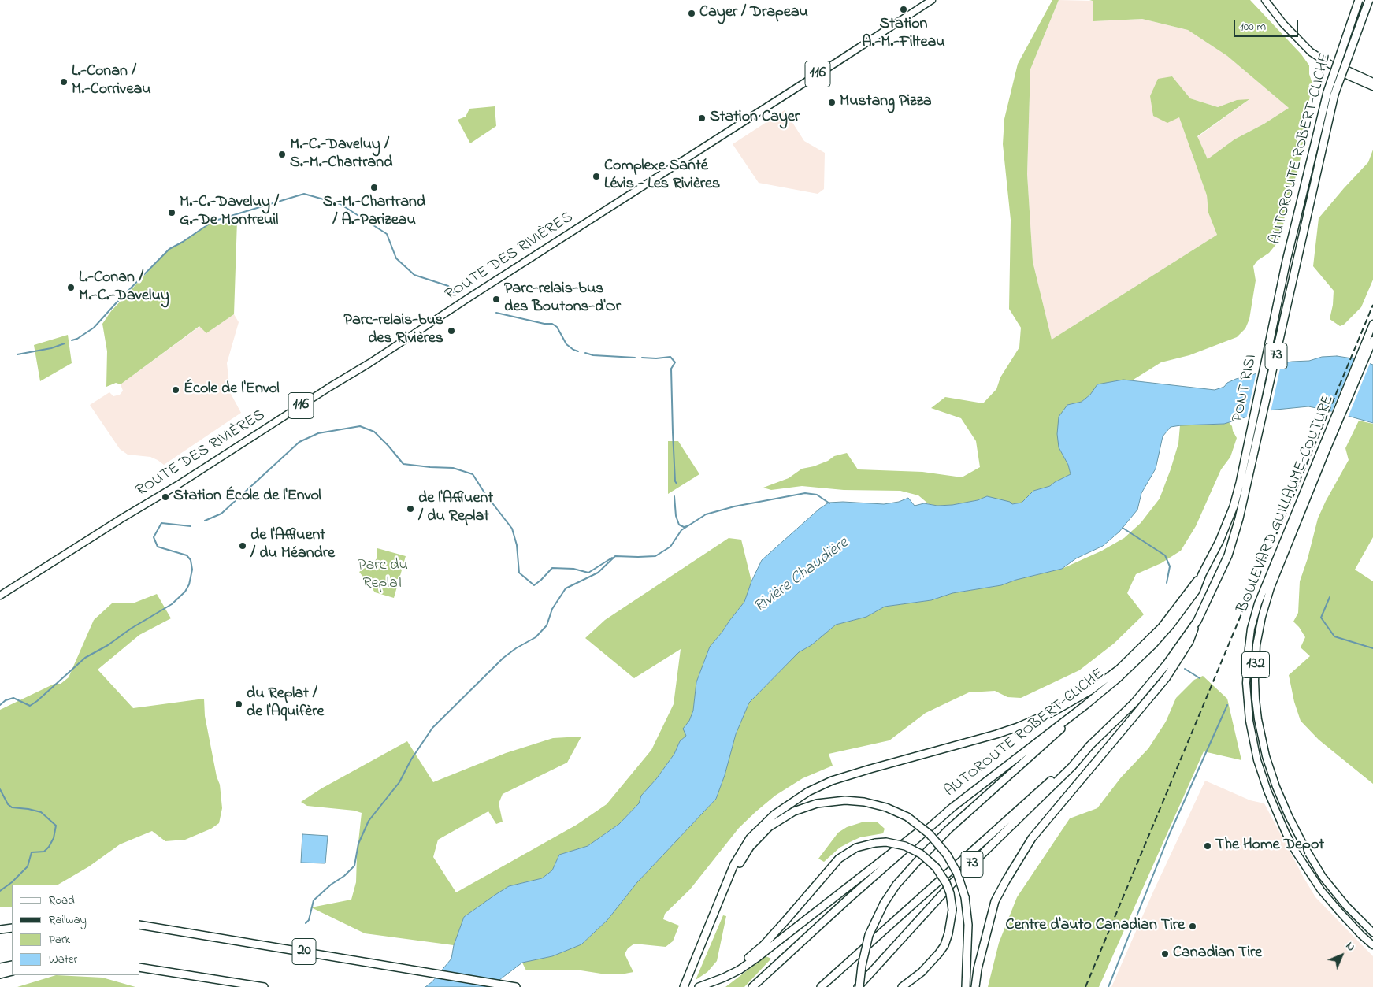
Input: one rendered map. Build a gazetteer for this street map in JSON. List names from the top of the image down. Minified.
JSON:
{"streets":{"highway":["AUTOROUTE ROBERT-CLICHE","73","PONT RISI","20"],"main road":["116","ROUTE DES RIVIÈRES","BOULEVARD GUILLAUME-COUTURE","132"]},"crossings":[["AUTOROUTE ROBERT-CLICHE","PONT RISI"],["73","PONT RISI"]],"water":["Rivière Chaudière"],"parks":["Parc du Replat"],"places":["Station A.-M.-Filteau","Cayer / Drapeau","L.-Conan / M.-Corriveau","Mustang Pizza","Station Cayer","M.-C.-Daveluy / S.-M.-Chartrand","Complexe Santé Lévis - Les Rivières","S.-M.-Chartrand / A.-Parizeau","M.-C.-Daveluy / G.-De Montreuil","L.-Conan / M.-C.-Daveluy","Parc-relais-bus des Boutons-d'Or","Parc-relais-bus des Rivières","École de l'Envol","Station École de l'Envol","de l'Affluent / du Replat","de l'Affluent / du Méandre","du Replat / de l'Aquifère","The Home Depot","Centre d'auto Canadian Tire","Canadian Tire"],"legend":["Road","Railway","Park","Water"],"scale_bar":"100 m","north":"top right"}
